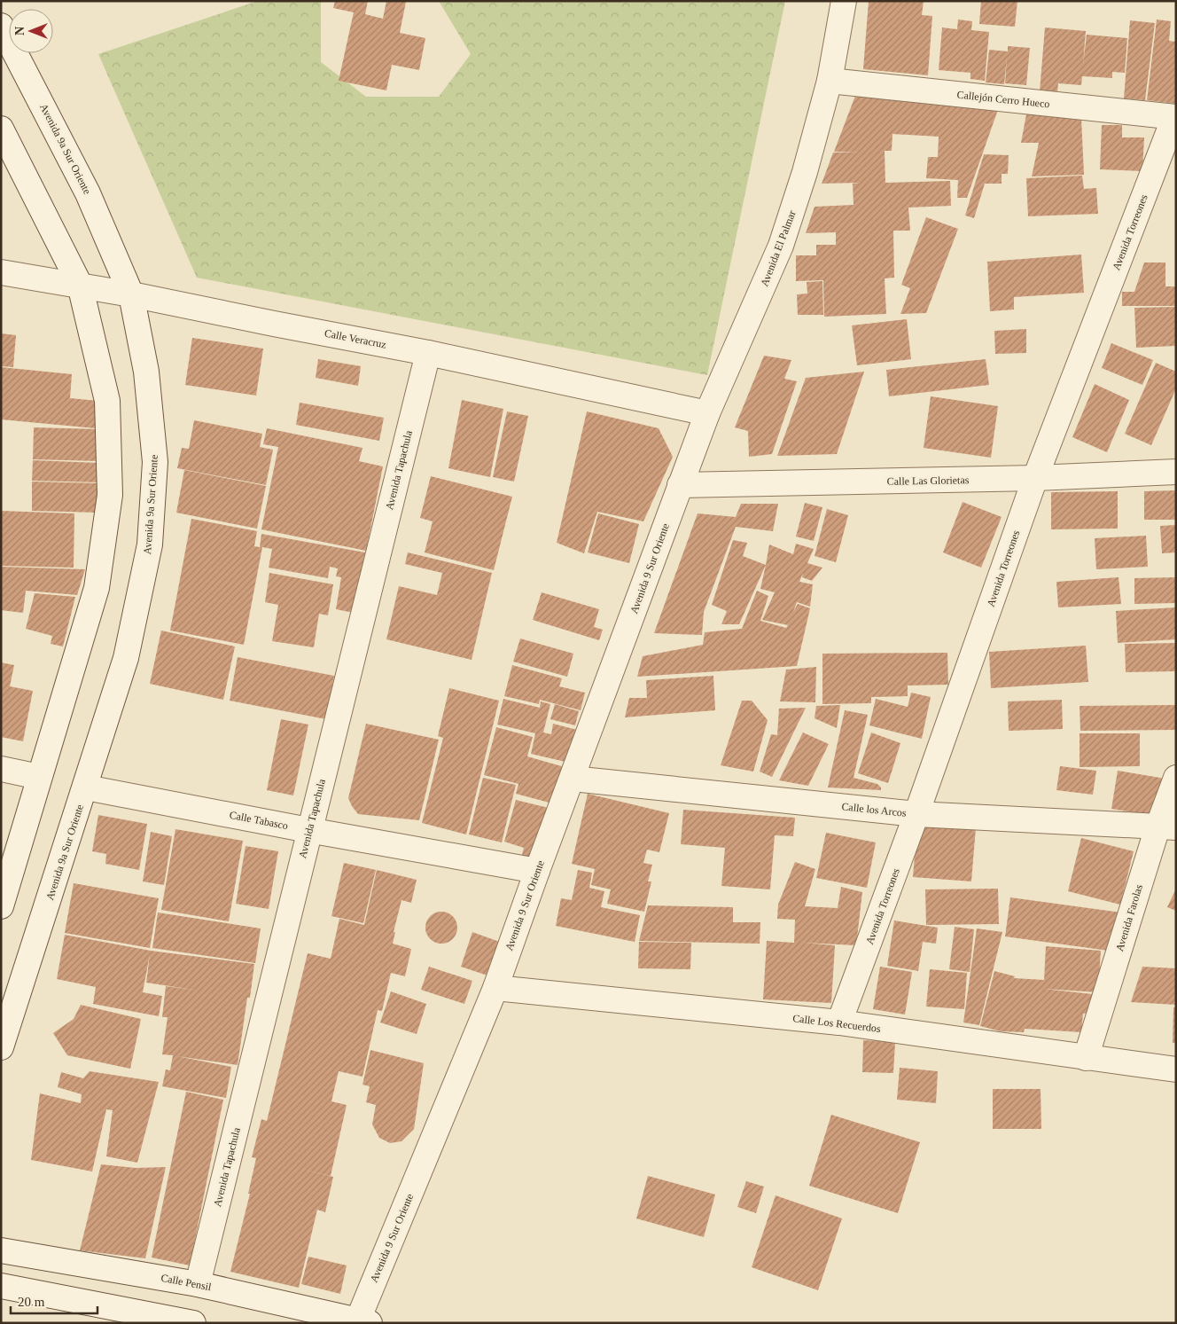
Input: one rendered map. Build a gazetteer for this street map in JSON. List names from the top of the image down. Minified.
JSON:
{"streets":{"street":["Callejón Cerro Hueco","Avenida 9a Sur Oriente","Avenida Torreones","Avenida El Palmar","Calle Veracruz","Avenida Tapachula","Calle Las Glorietas","Avenida 9 Sur Oriente","Calle los Arcos","Calle Tabasco","Avenida Farolas","Calle Los Recuerdos","Calle Pensil"]},"crossings":[["Callejón Cerro Hueco","Avenida Torreones"],["Callejón Cerro Hueco","Avenida El Palmar"],["Avenida 9a Sur Oriente","Calle Veracruz"],["Avenida 9a Sur Oriente","Calle Tabasco"],["Avenida Torreones","Calle Las Glorietas"],["Avenida Torreones","Calle los Arcos"],["Avenida Torreones","Calle Los Recuerdos"],["Avenida El Palmar","Calle Veracruz"],["Avenida El Palmar","Calle Las Glorietas"],["Avenida El Palmar","Avenida 9 Sur Oriente"],["Calle Veracruz","Avenida Tapachula"],["Avenida Tapachula","Calle Tabasco"],["Avenida Tapachula","Calle Pensil"],["Calle Las Glorietas","Avenida 9 Sur Oriente"],["Avenida 9 Sur Oriente","Calle los Arcos"],["Avenida 9 Sur Oriente","Calle Tabasco"],["Avenida 9 Sur Oriente","Calle Los Recuerdos"],["Avenida 9 Sur Oriente","Calle Pensil"],["Calle los Arcos","Avenida Farolas"],["Avenida Farolas","Calle Los Recuerdos"]],"scale_bar":"20 m","north":"left"}
